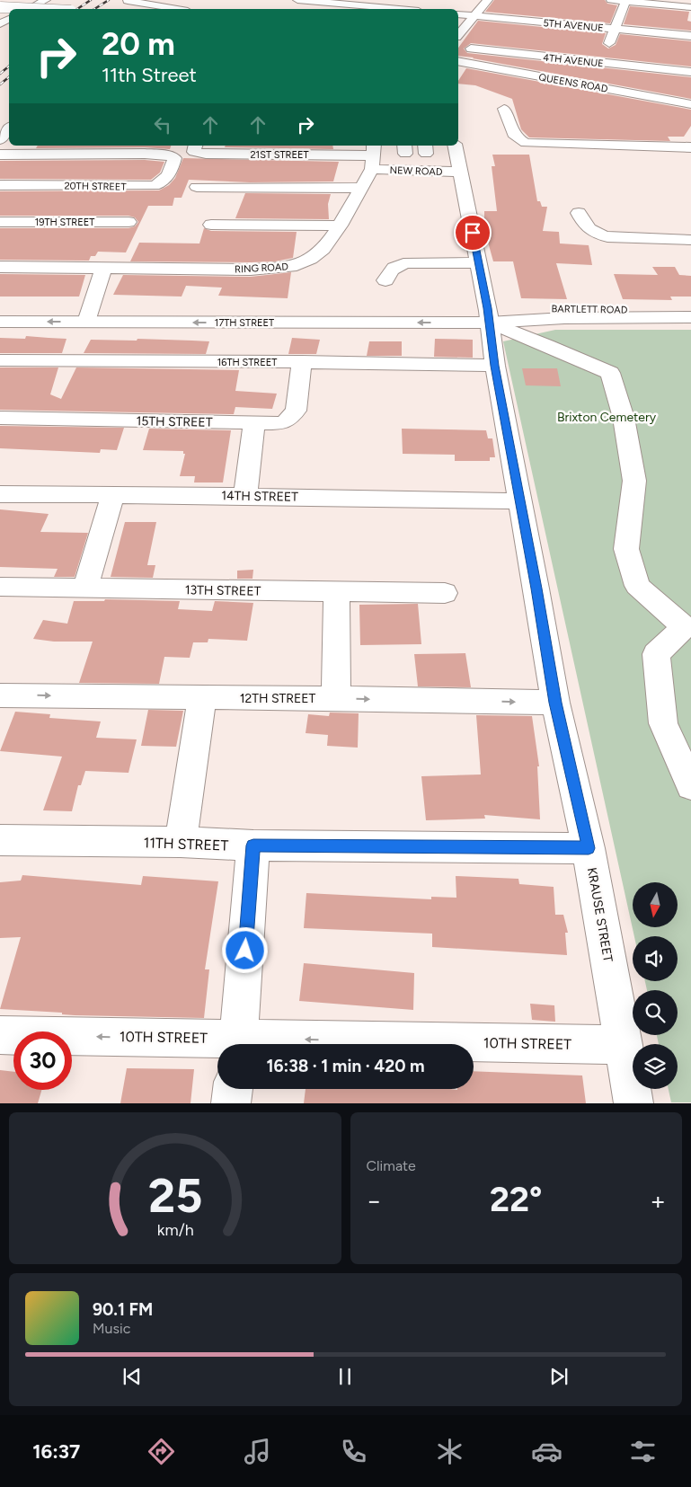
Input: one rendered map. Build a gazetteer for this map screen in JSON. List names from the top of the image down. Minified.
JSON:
{"streets":{"street":["5TH AVENUE","4TH AVENUE","QUEENS ROAD","21ST STREET","NEW ROAD","20TH STREET","19TH STREET","RING ROAD","BARTLETT ROAD","17TH STREET","16TH STREET","15TH STREET","14TH STREET","13TH STREET","12TH STREET","11TH STREET","KRAUSE STREET","10TH STREET"]},"crossings":[["4TH AVENUE","QUEENS ROAD"],["21ST STREET","NEW ROAD"],["21ST STREET","RING ROAD"],["NEW ROAD","RING ROAD"],["NEW ROAD","KRAUSE STREET"],["BARTLETT ROAD","17TH STREET"],["BARTLETT ROAD","KRAUSE STREET"],["17TH STREET","KRAUSE STREET"],["16TH STREET","15TH STREET"],["16TH STREET","KRAUSE STREET"],["14TH STREET","KRAUSE STREET"],["12TH STREET","KRAUSE STREET"],["11TH STREET","KRAUSE STREET"],["KRAUSE STREET","10TH STREET"]],"one_way":["12TH STREET","10TH STREET"],"parks":["Brixton Cemetery"],"north":"bottom","page":{"turn":["20 m","11th Street"],"limit":"30","trip":"16:38 · 1 min · 420 m","tile":"Climate","heat":["−","22°","+"],"song":["90.1 FM","Music"],"tabs":"16:37","gauge":["25","km/h"]}}
